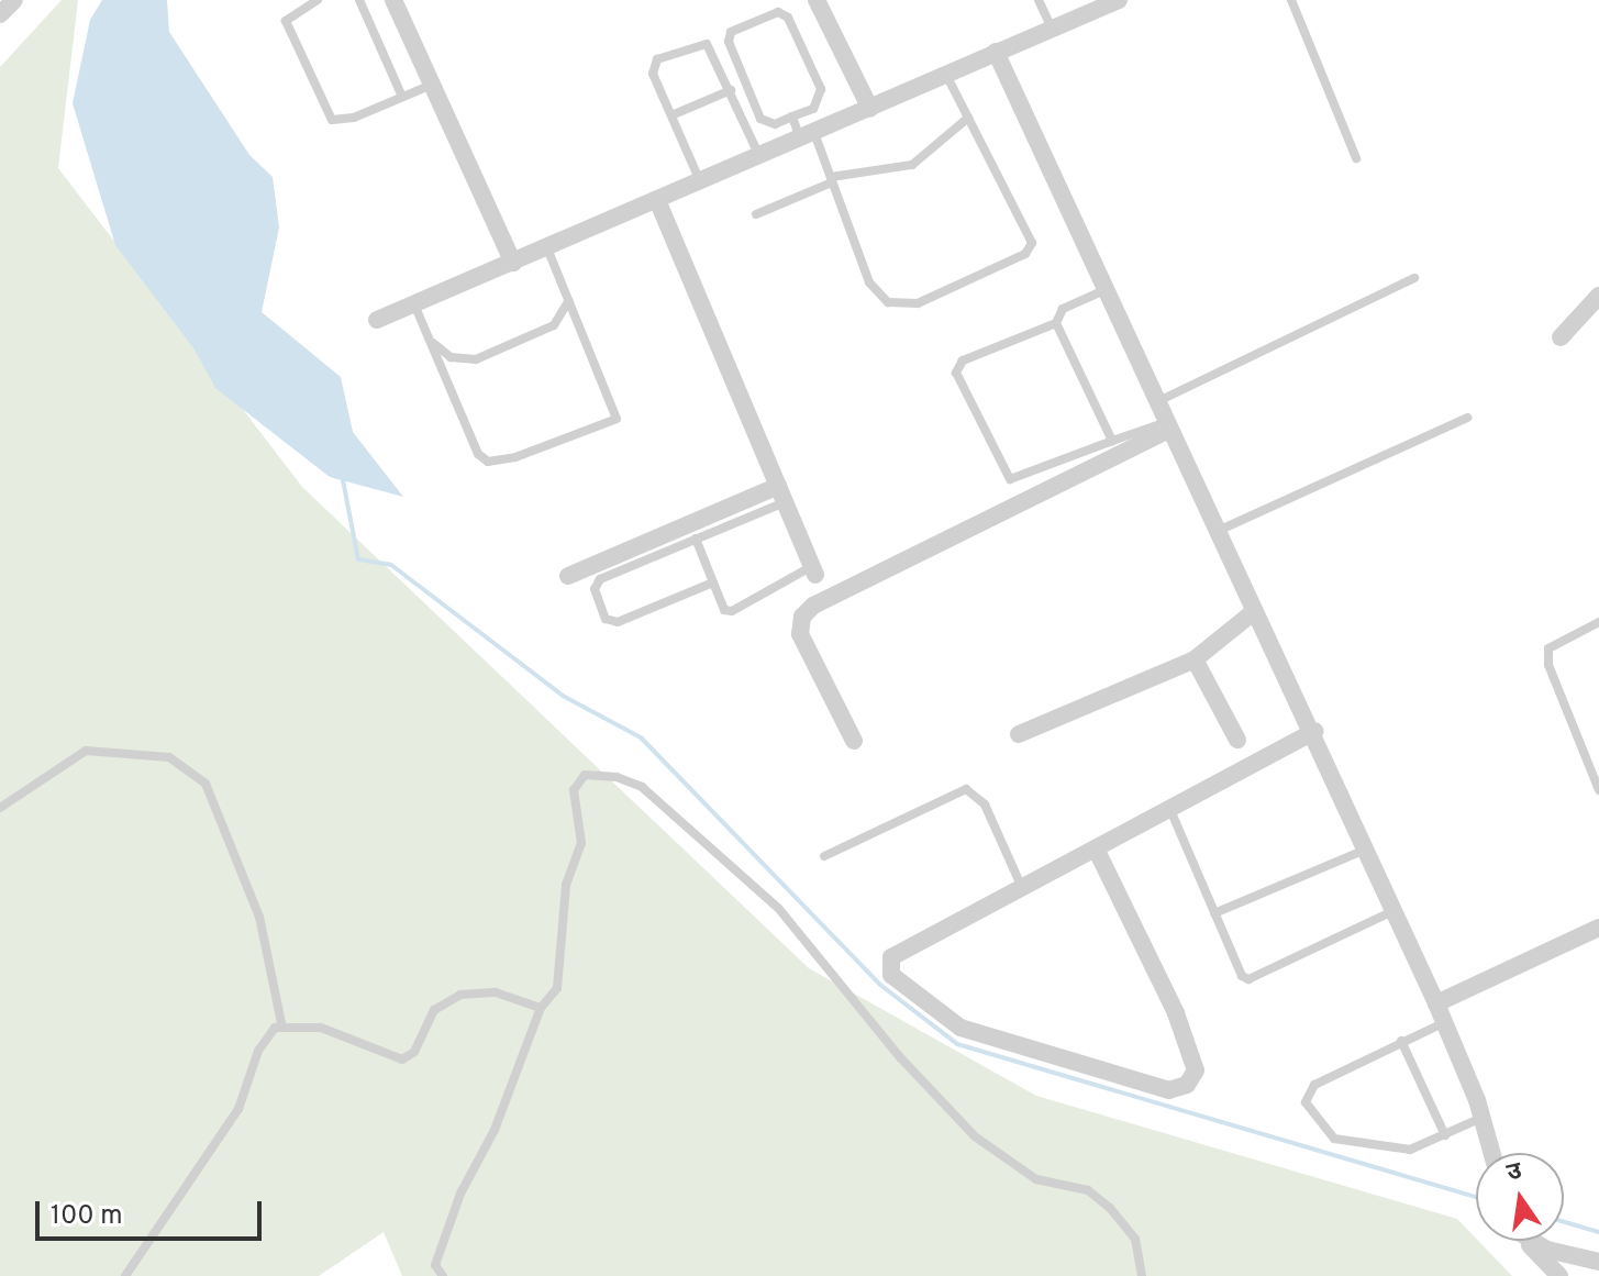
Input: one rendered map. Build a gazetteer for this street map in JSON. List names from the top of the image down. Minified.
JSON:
{"scale_bar":"100 m","north":"top"}
